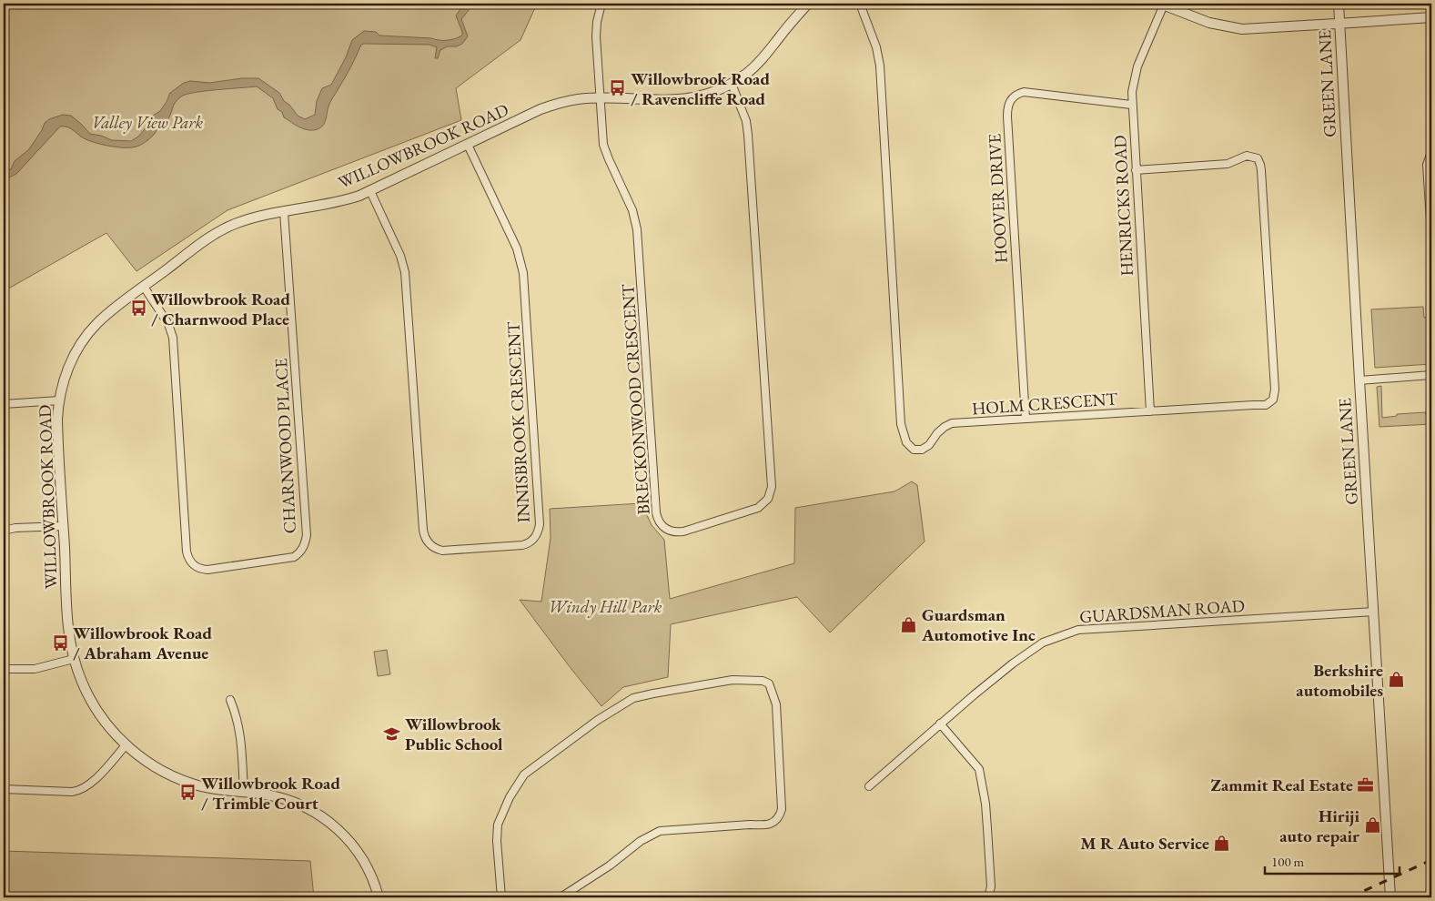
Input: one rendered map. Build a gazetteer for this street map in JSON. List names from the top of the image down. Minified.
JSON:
{"streets":{"street":["GREEN LANE","WILLOWBROOK ROAD","HOOVER DRIVE","HENRICKS ROAD","BRECKONWOOD CRESCENT","HOLM CRESCENT","INNISBROOK CRESCENT","CHARNWOOD PLACE","GUARDSMAN ROAD"]},"crossings":[["GREEN LANE","GUARDSMAN ROAD"],["WILLOWBROOK ROAD","BRECKONWOOD CRESCENT"],["WILLOWBROOK ROAD","INNISBROOK CRESCENT"],["WILLOWBROOK ROAD","CHARNWOOD PLACE"],["HOOVER DRIVE","HENRICKS ROAD"],["HOOVER DRIVE","HOLM CRESCENT"],["HENRICKS ROAD","HOLM CRESCENT"]],"parks":["Valley View Park","Windy Hill Park"],"places":{"bus stop":["Willowbrook Road / Ravencliffe Road","Willowbrook Road / Charnwood Place","Willowbrook Road / Abraham Avenue","Willowbrook Road / Trimble Court"],"shop":["Guardsman Automotive Inc","Berkshire automobiles","Hiriji auto repair","M R Auto Service"],"school or university":["Willowbrook Public School"],"office":["Zammit Real Estate"]},"scale_bar":"100 m"}
